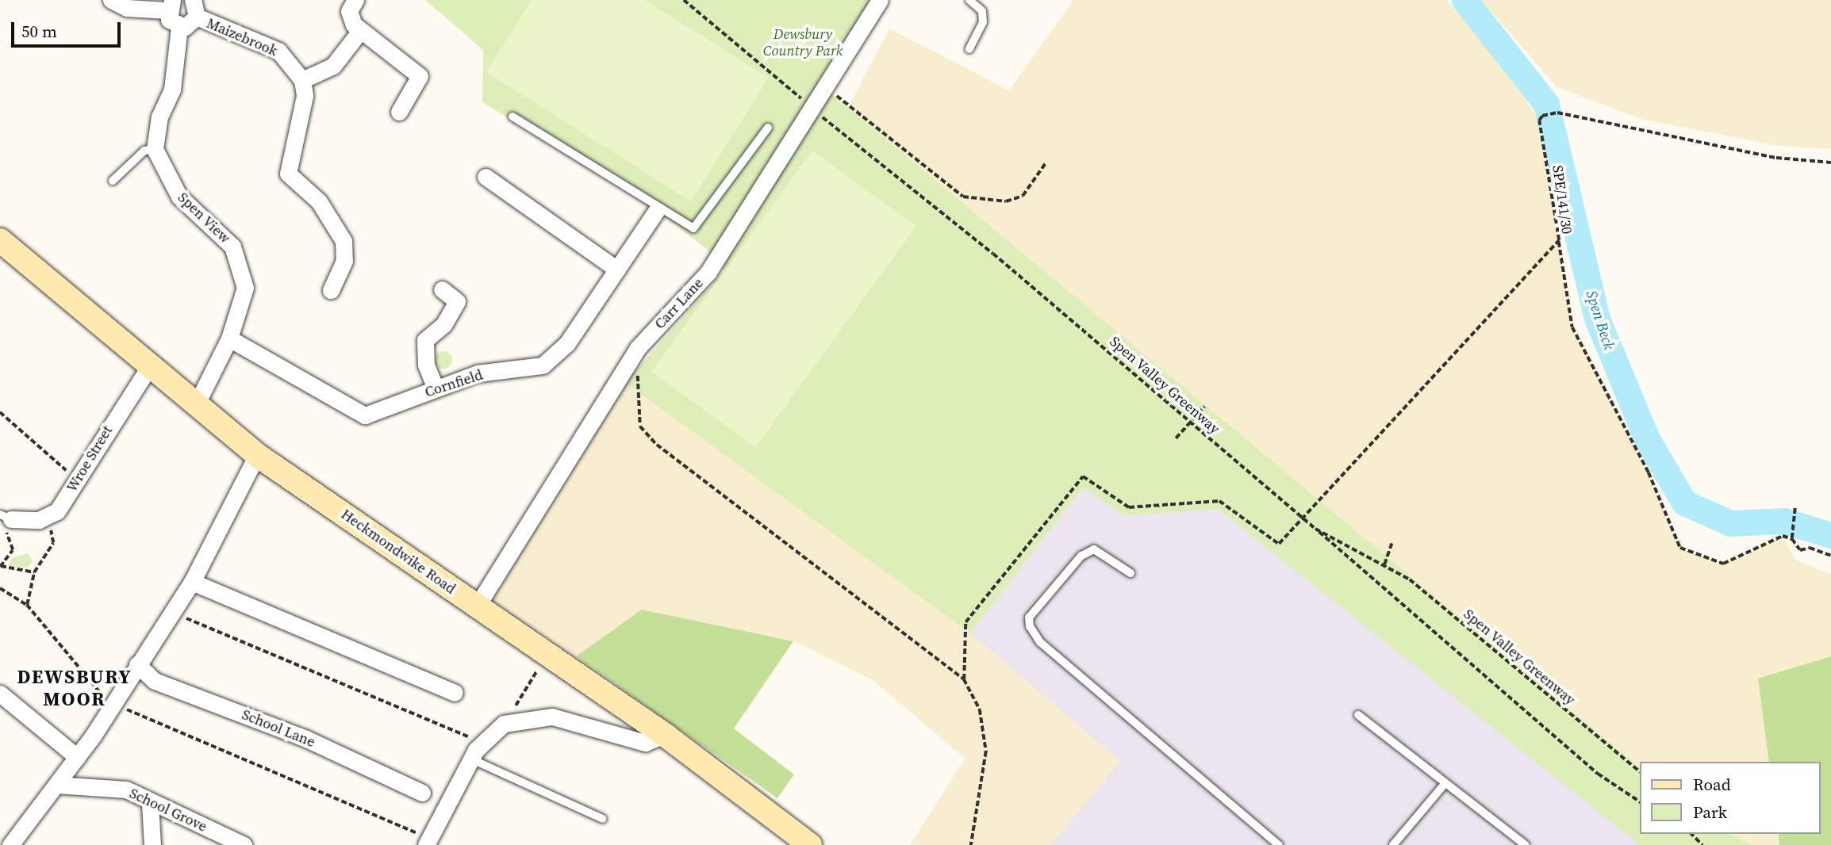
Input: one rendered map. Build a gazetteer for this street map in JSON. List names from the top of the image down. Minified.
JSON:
{"streets":{"main road":["Heckmondwike Road"],"street":["Maizebrook","Spen View","Carr Lane","Cornfield","Wroe Street","School Lane","School Grove"],"path":["SPE/141/30","Spen Valley Greenway"]},"crossings":[["SPE/141/30","Spen Valley Greenway"],["Spen View","Cornfield"],["Spen View","Heckmondwike Road"],["Carr Lane","Spen Valley Greenway"],["Carr Lane","Heckmondwike Road"],["Wroe Street","Heckmondwike Road"]],"districts":["DEWSBURY MOOR"],"water":["Spen Beck"],"parks":["Dewsbury Country Park"],"legend":["Road","Park"],"scale_bar":"50 m"}
